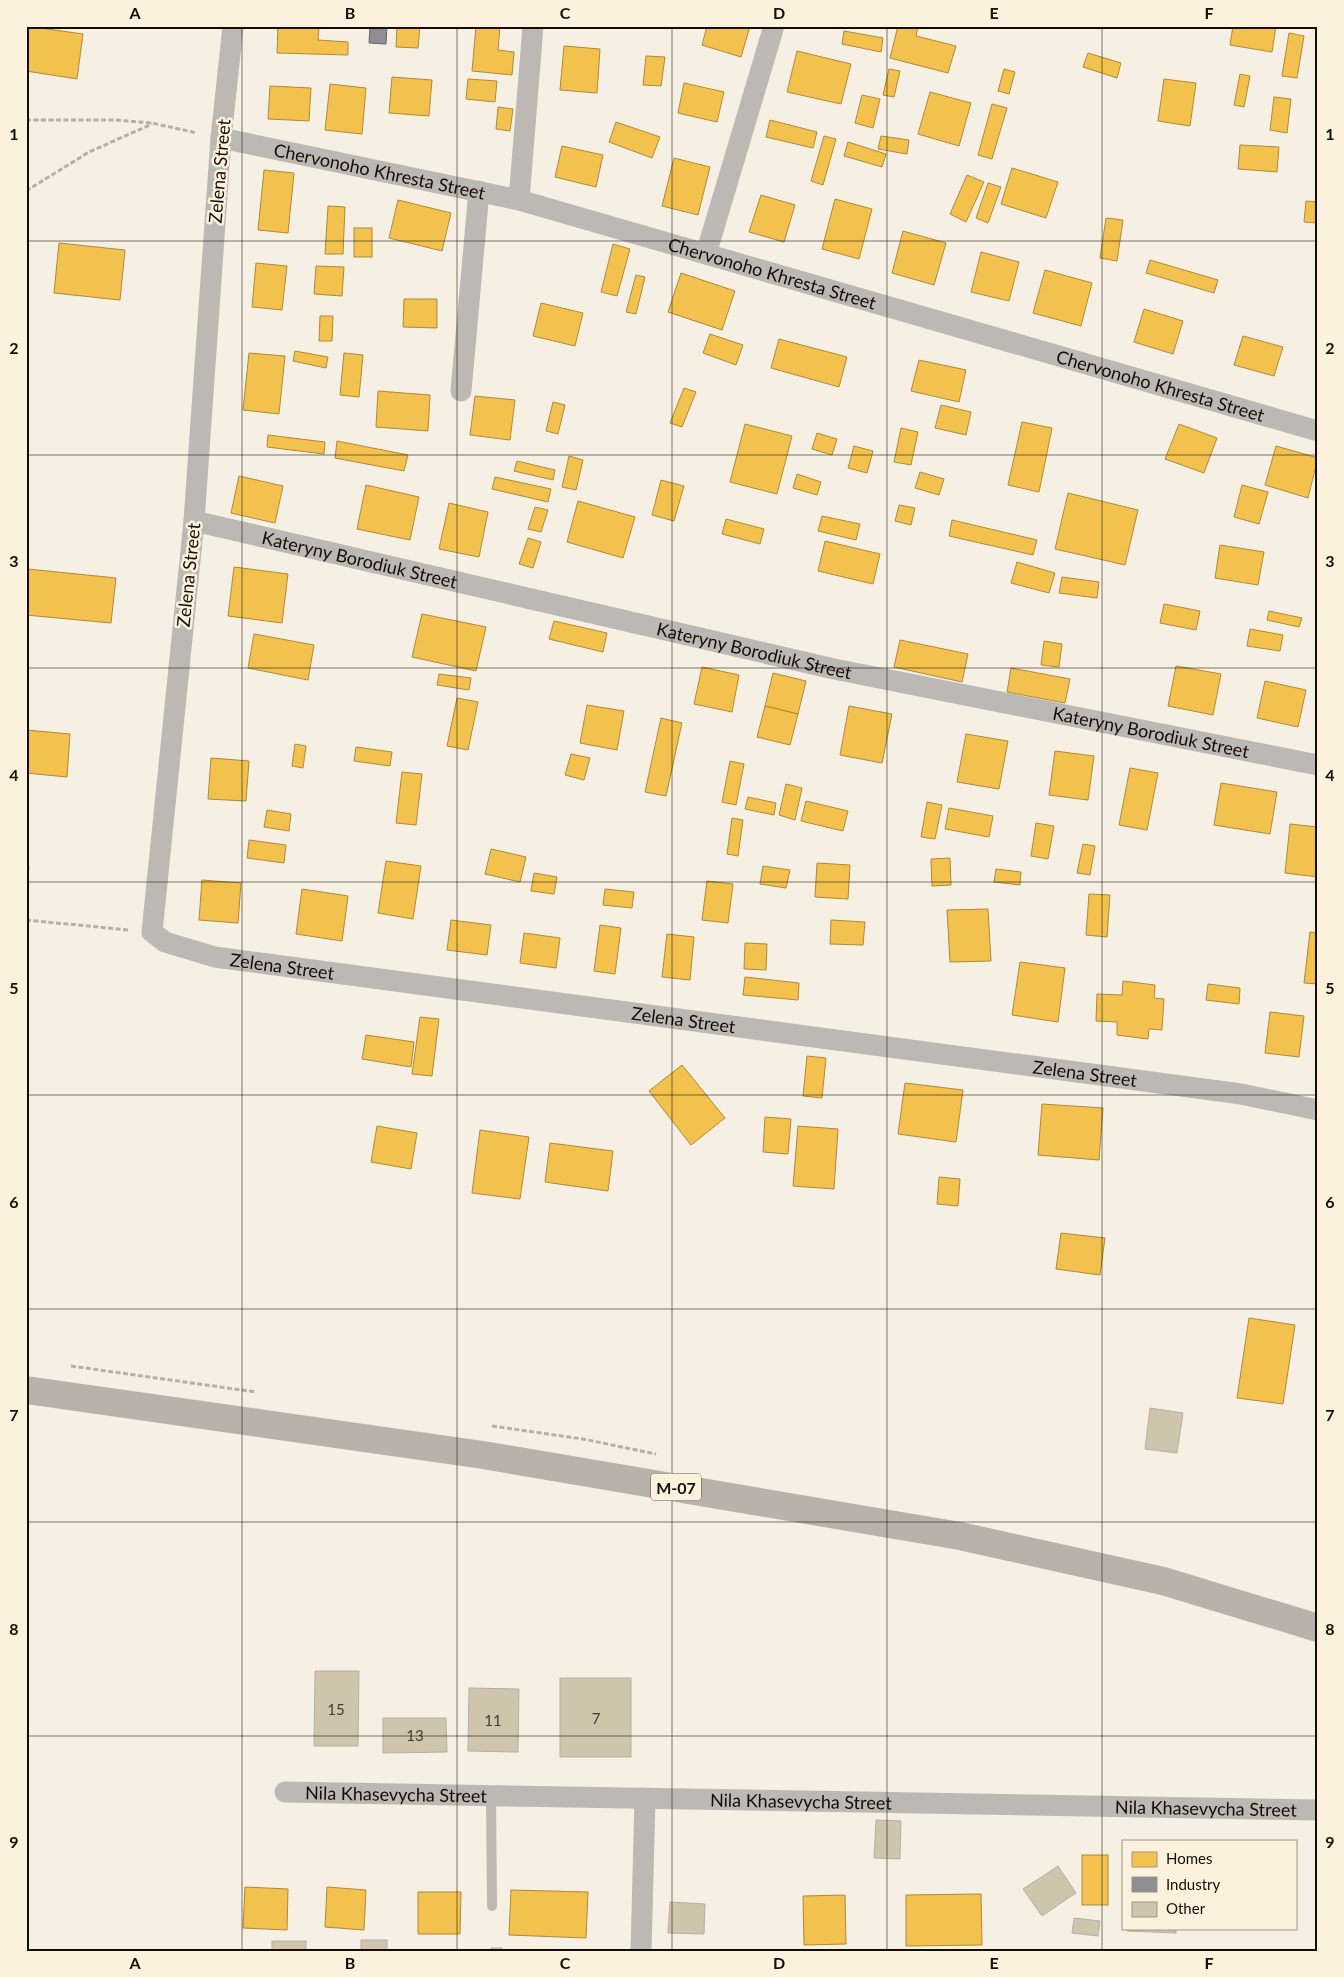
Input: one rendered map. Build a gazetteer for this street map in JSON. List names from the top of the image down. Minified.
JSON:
{"streets":{"highway":["М-07"],"street":["Zelena Street","Chervonoho Khresta Street","Kateryny Borodiuk Street","Nila Khasevycha Street"]},"crossings":[["Zelena Street","Chervonoho Khresta Street"],["Zelena Street","Kateryny Borodiuk Street"]],"house_numbers":["15","7","11","13"],"legend":["Homes","Industry","Other"],"grid":{"columns":["A","B","C","D","E","F"],"rows":["1","2","3","4","5","6","7","8","9"]}}
